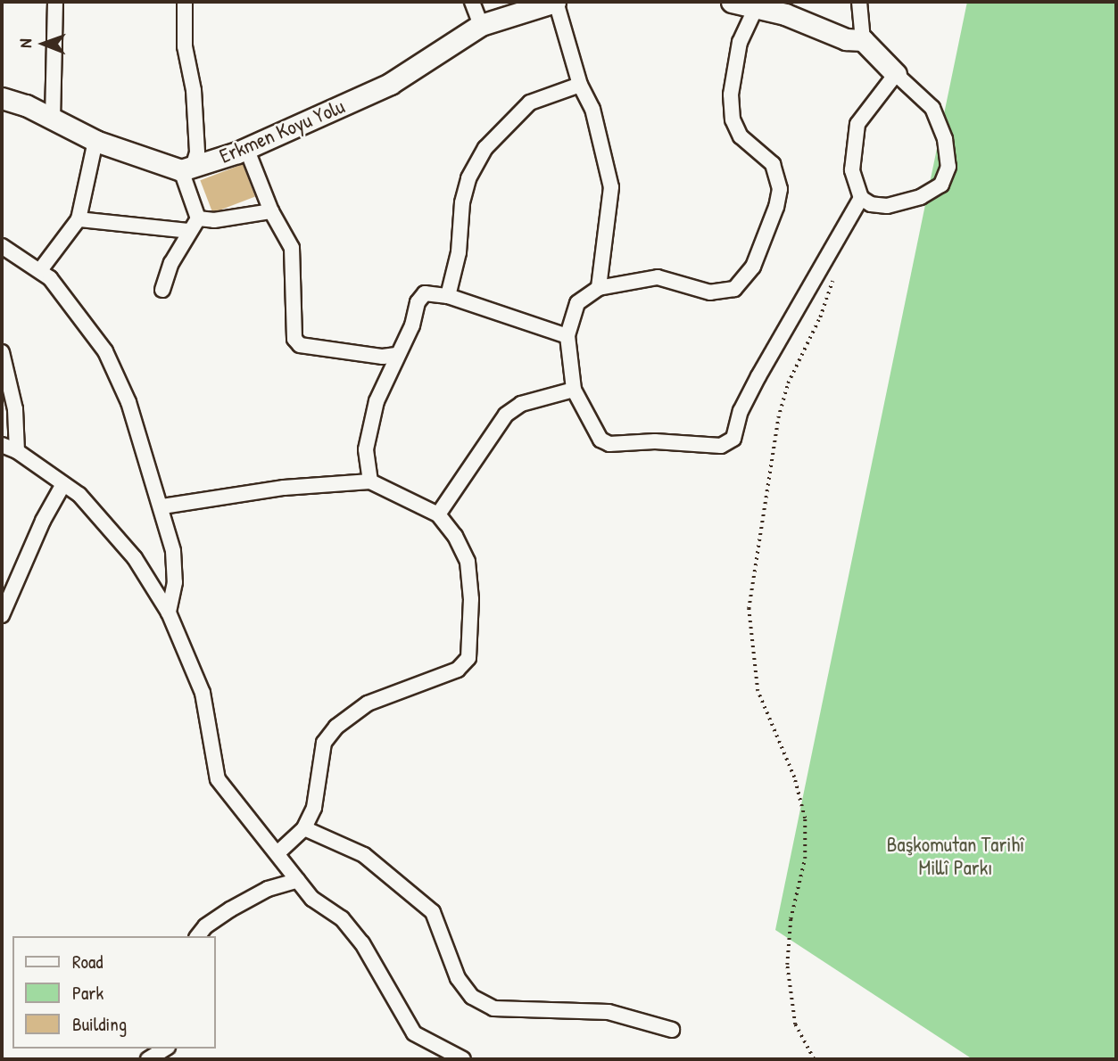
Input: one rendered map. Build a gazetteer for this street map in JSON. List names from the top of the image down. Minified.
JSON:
{"streets":{"street":["Erkmen Koyu Yolu"]},"parks":["Başkomutan Tarihî Millî Parkı"],"legend":["Road","Park","Building"],"north":"left"}
